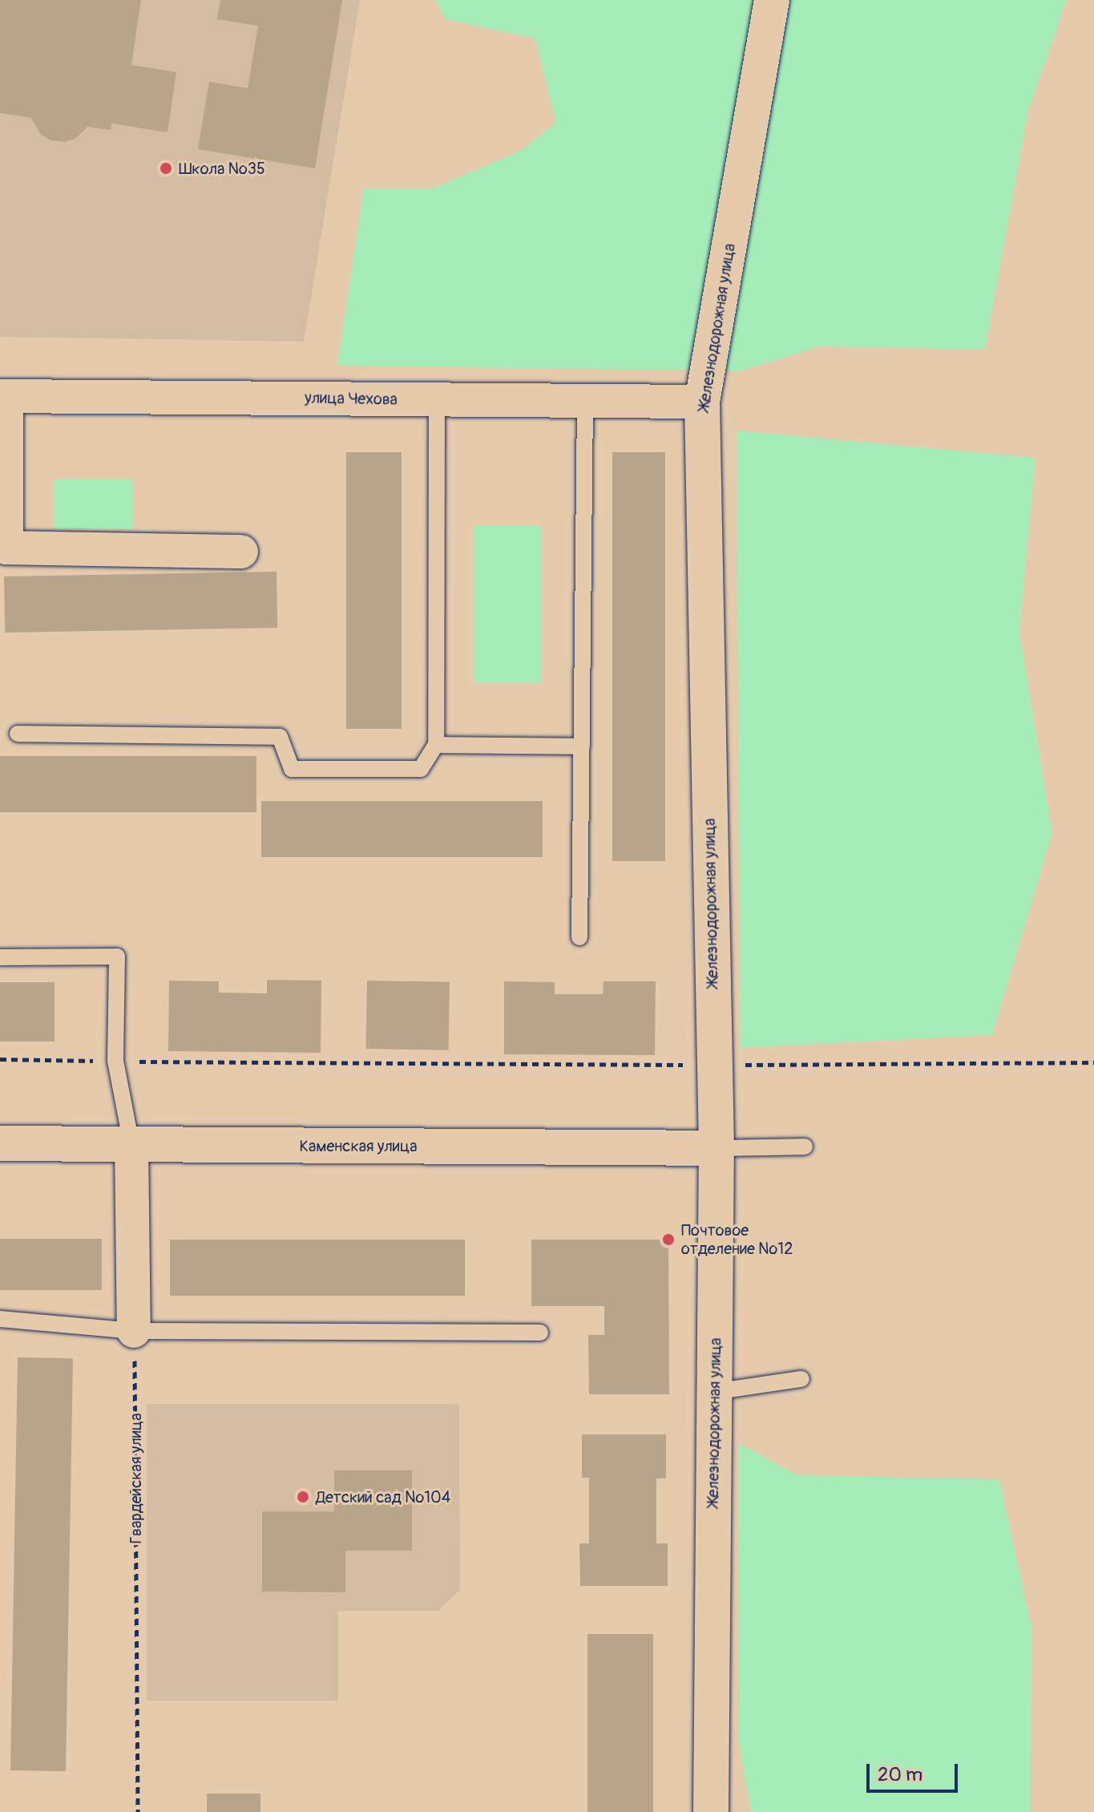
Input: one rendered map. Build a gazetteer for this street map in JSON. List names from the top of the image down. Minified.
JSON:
{"streets":{"street":["Железнодорожная улица","улица Чехова","Каменская улица"],"path":["Гвардейская улица"]},"crossings":[["Железнодорожная улица","улица Чехова"],["Железнодорожная улица","Каменская улица"]],"places":["Школа №35","Почтовое отделение №12","Детский сад №104"],"scale_bar":"20 m"}
